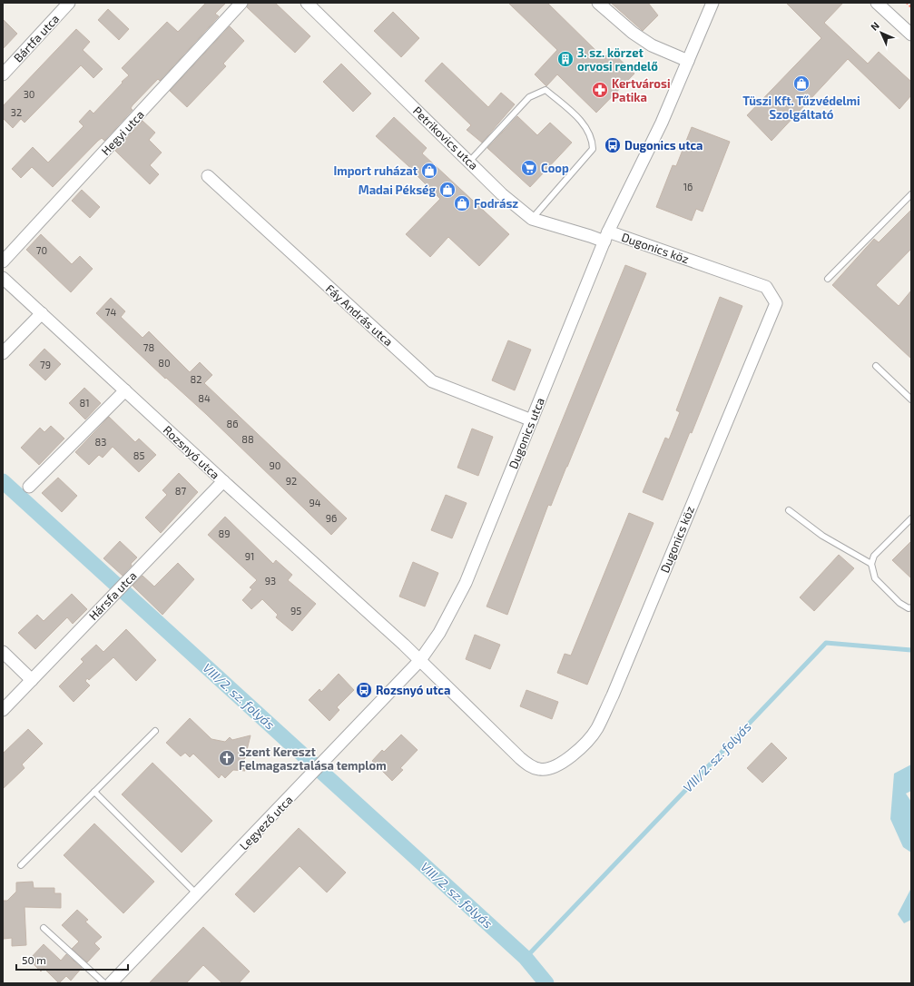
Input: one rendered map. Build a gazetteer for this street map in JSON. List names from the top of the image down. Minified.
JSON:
{"streets":{"street":["Bártfa utca","Hegyi utca","Petrikovics utca","Dugonics köz","Fáy András utca","Dugonics utca","Rozsnyó utca","Hársfa utca","Legyező utca"]},"crossings":[["Petrikovics utca","Dugonics köz"],["Petrikovics utca","Dugonics utca"],["Dugonics köz","Dugonics utca"],["Dugonics köz","Rozsnyó utca"],["Dugonics köz","Legyező utca"],["Fáy András utca","Dugonics utca"],["Dugonics utca","Rozsnyó utca"],["Dugonics utca","Legyező utca"],["Rozsnyó utca","Hársfa utca"],["Rozsnyó utca","Legyező utca"]],"water":["VIII/2. sz. folyás"],"places":{"building":["3. sz. körzet orvosi rendelő"],"shop":["Tüszi Kft. Tűzvédelmi Szolgáltató","Import ruházat","Madai Pékség","Fodrász"],"pharmacy":["Kertvárosi Patika"],"bus stop":["Dugonics utca","Rozsnyó utca"],"supermarket":["Coop"],"church":["Szent Kereszt Felmagasztalása templom"]},"house_numbers":["30","32","16","70","74","78","80","79","82","84","81","86","88","83","85","90","92","87","94","96","89","91","93","95"],"scale_bar":"50 m","north":"top left"}
